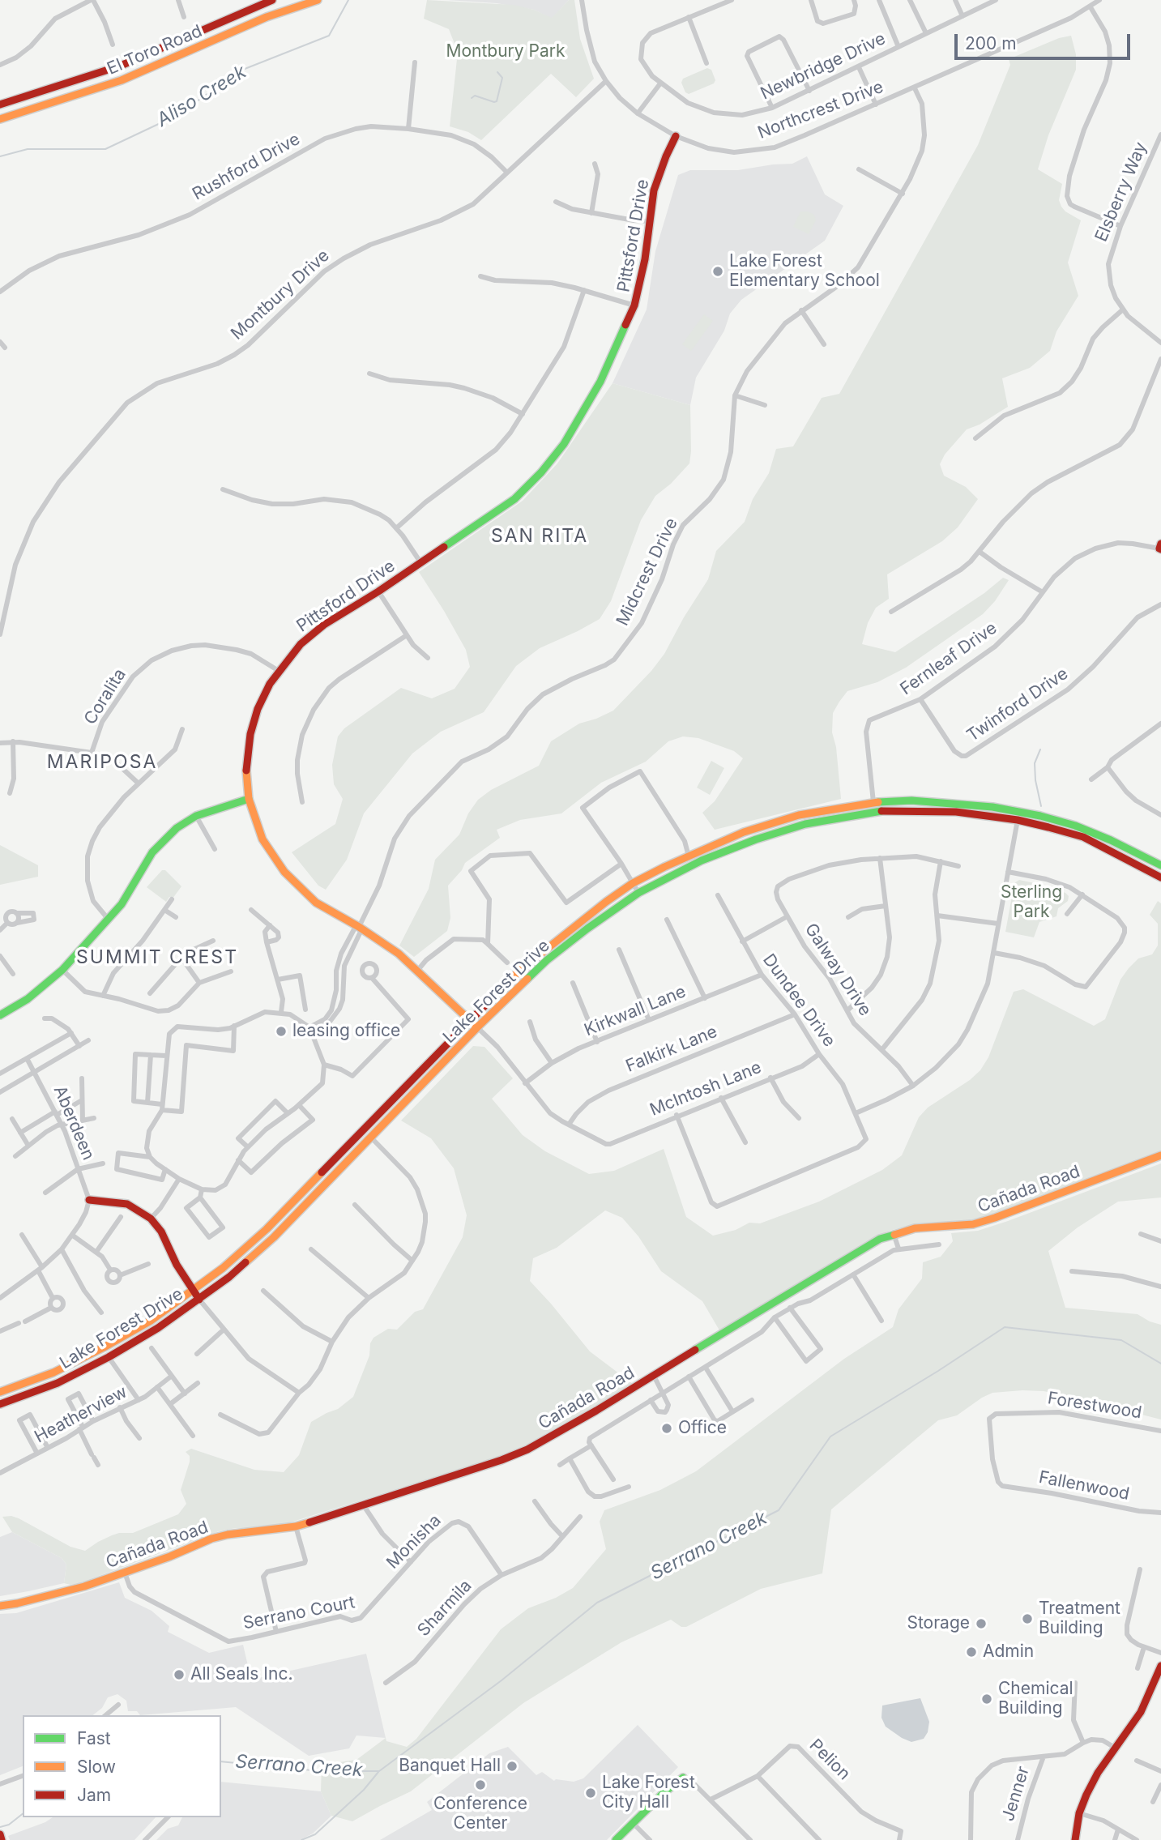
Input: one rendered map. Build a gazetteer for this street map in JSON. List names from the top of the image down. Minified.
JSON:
{"streets":{"main road":["El Toro Road","Pittsford Drive","Lake Forest Drive","Cañada Road"],"street":["Newbridge Drive","Northcrest Drive","Rushford Drive","Elsberry Way","Montbury Drive","Midcrest Drive","Fernleaf Drive","Coralita","Twinford Drive","Galway Drive","Dundee Drive","Kirkwall Lane","Falkirk Lane","McIntosh Lane","Aberdeen","Forestwood","Heatherview","Fallenwood","Monisha","Sharmila","Serrano Court","Pelion","Jenner"]},"crossings":[["Northcrest Drive","Pittsford Drive"],["Northcrest Drive","Montbury Drive"],["Northcrest Drive","Midcrest Drive"],["Rushford Drive","Montbury Drive"],["Pittsford Drive","Midcrest Drive"],["Pittsford Drive","Coralita"],["Pittsford Drive","Lake Forest Drive"],["Pittsford Drive","Kirkwall Lane"],["Pittsford Drive","Falkirk Lane"],["Pittsford Drive","McIntosh Lane"],["Fernleaf Drive","Twinford Drive"],["Fernleaf Drive","Lake Forest Drive"],["Dundee Drive","Kirkwall Lane"],["Dundee Drive","Falkirk Lane"],["Dundee Drive","McIntosh Lane"],["Cañada Road","Serrano Court"],["Forestwood","Fallenwood"],["Monisha","Sharmila"],["Monisha","Serrano Court"]],"districts":["SAN RITA","MARIPOSA","SUMMIT CREST"],"water":["Aliso Creek","Serrano Creek"],"parks":["Montbury Park","Sterling Park"],"places":["Lake Forest Elementary School","leasing office","Office","Treatment Building","Storage","Admin","All Seals Inc.","Chemical Building","Banquet Hall","Conference Center","Lake Forest City Hall"],"legend":["Fast","Slow","Jam"],"scale_bar":"200 m"}
